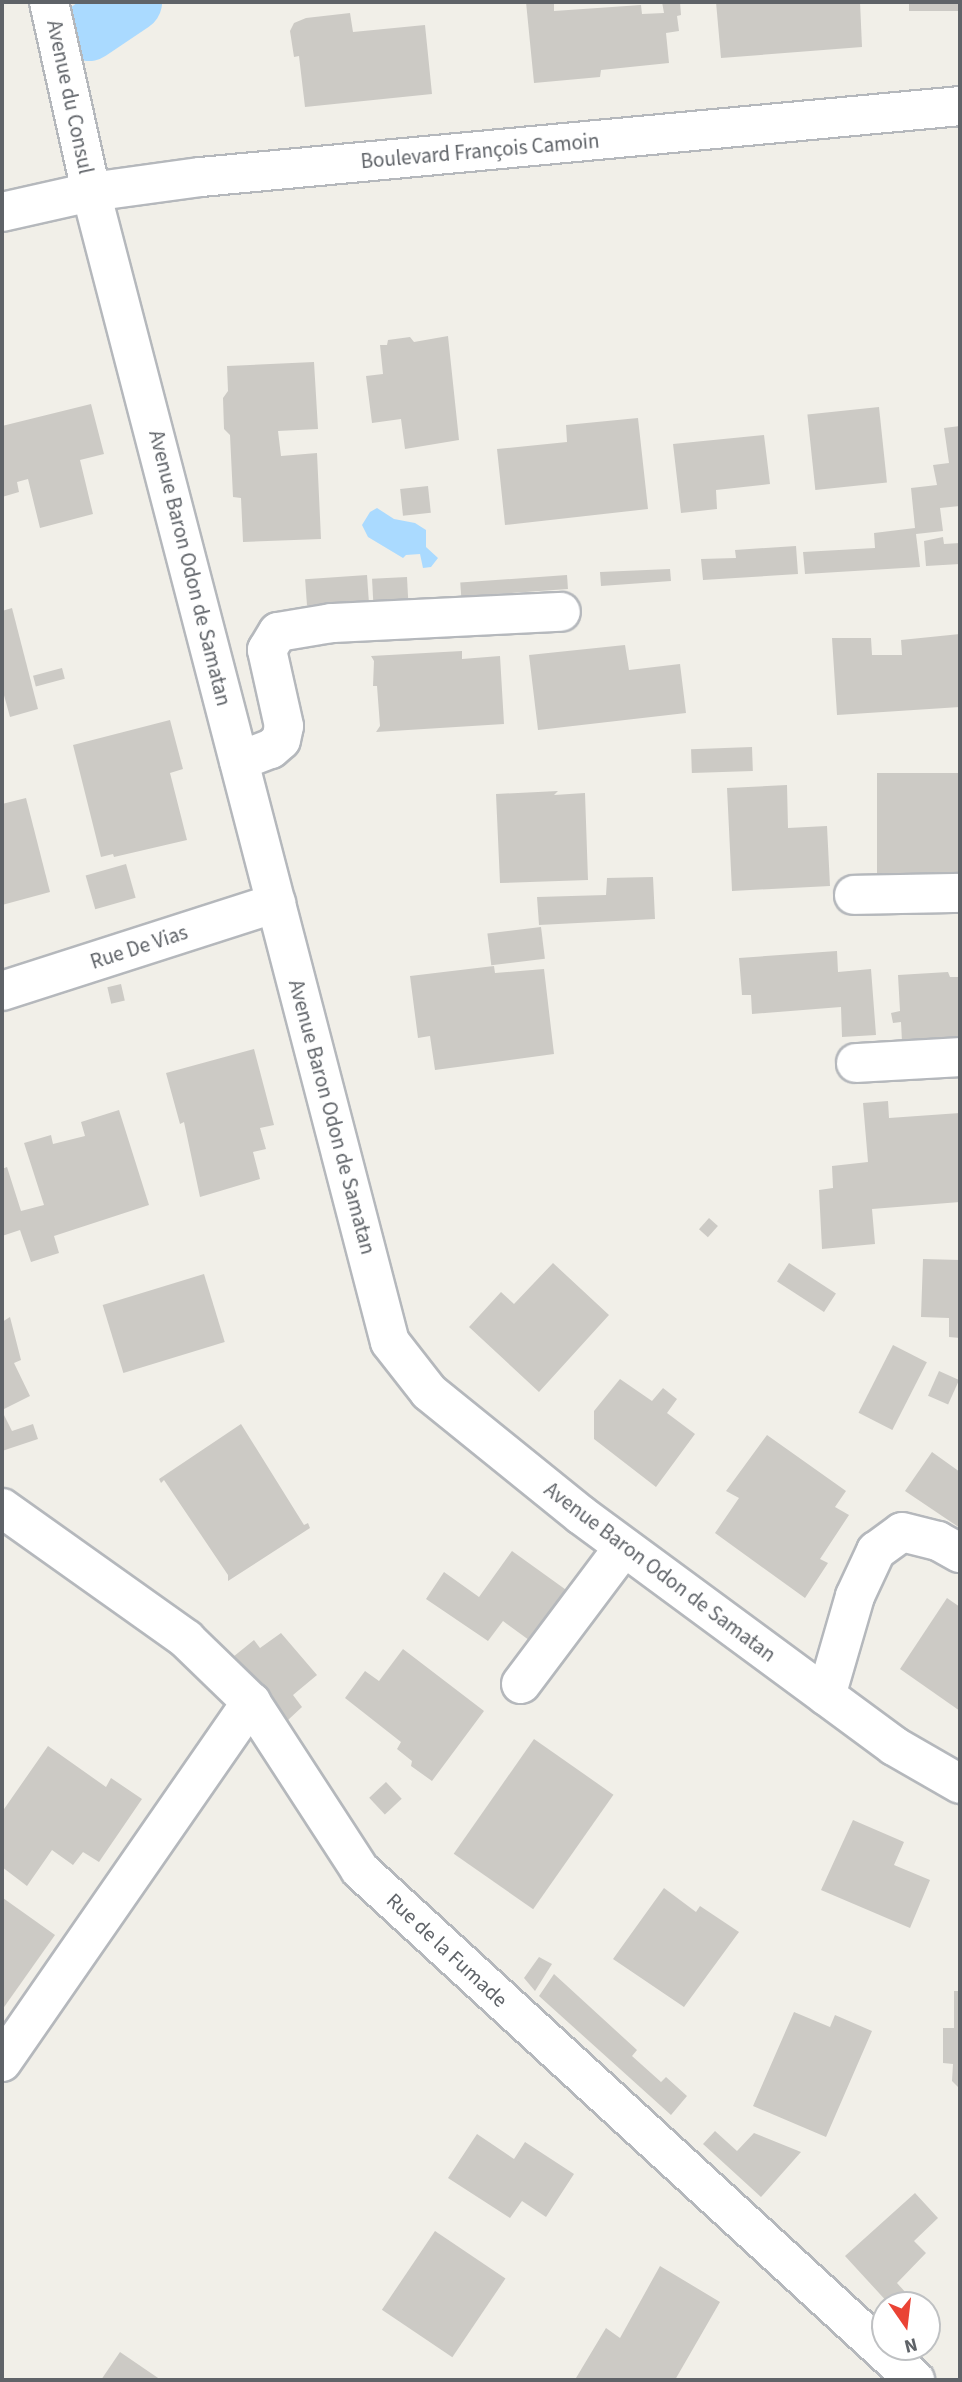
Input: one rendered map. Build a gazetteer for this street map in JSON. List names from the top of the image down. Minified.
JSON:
{"streets":{"street":["Avenue du Consul","Boulevard François Camoin","Avenue Baron Odon de Samatan","Rue De Vias","Rue de la Fumade"]},"crossings":[["Avenue du Consul","Boulevard François Camoin"],["Avenue du Consul","Avenue Baron Odon de Samatan"],["Boulevard François Camoin","Avenue Baron Odon de Samatan"],["Avenue Baron Odon de Samatan","Rue De Vias"]],"north":"bottom"}
